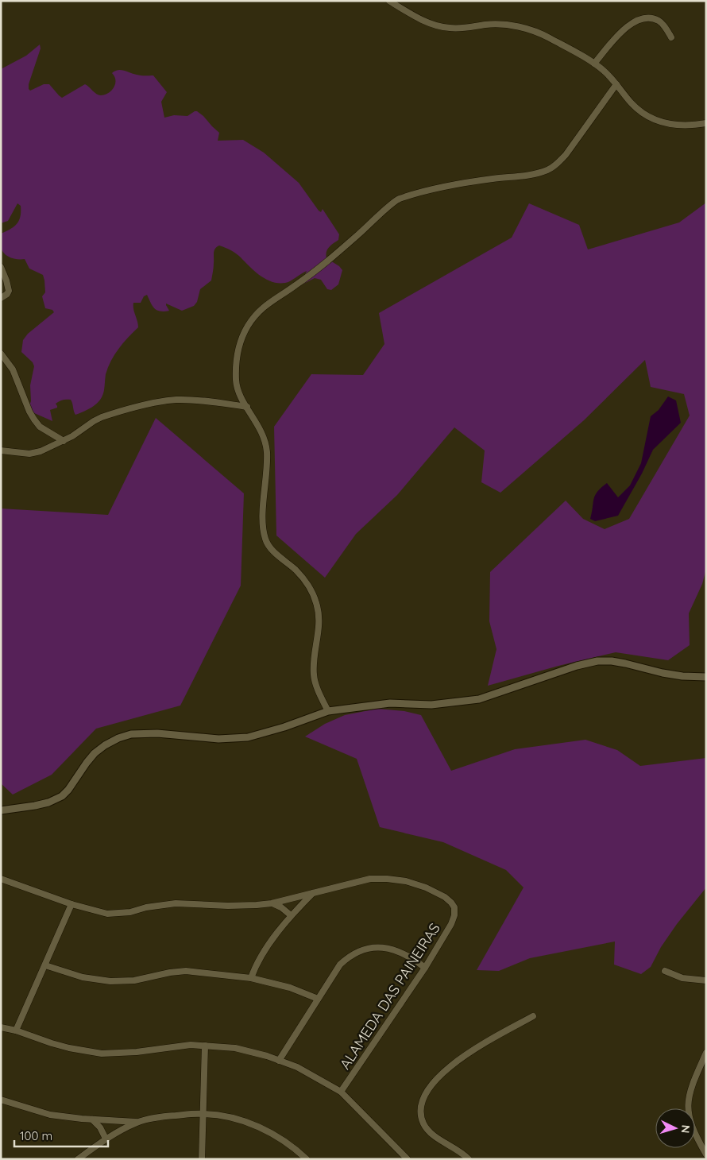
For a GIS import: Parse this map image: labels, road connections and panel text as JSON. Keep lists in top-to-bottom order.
{
  "streets": {
    "street": ["ALAMEDA DAS PAINEIRAS"]
  },
  "scale_bar": "100 m",
  "north": "right"
}
